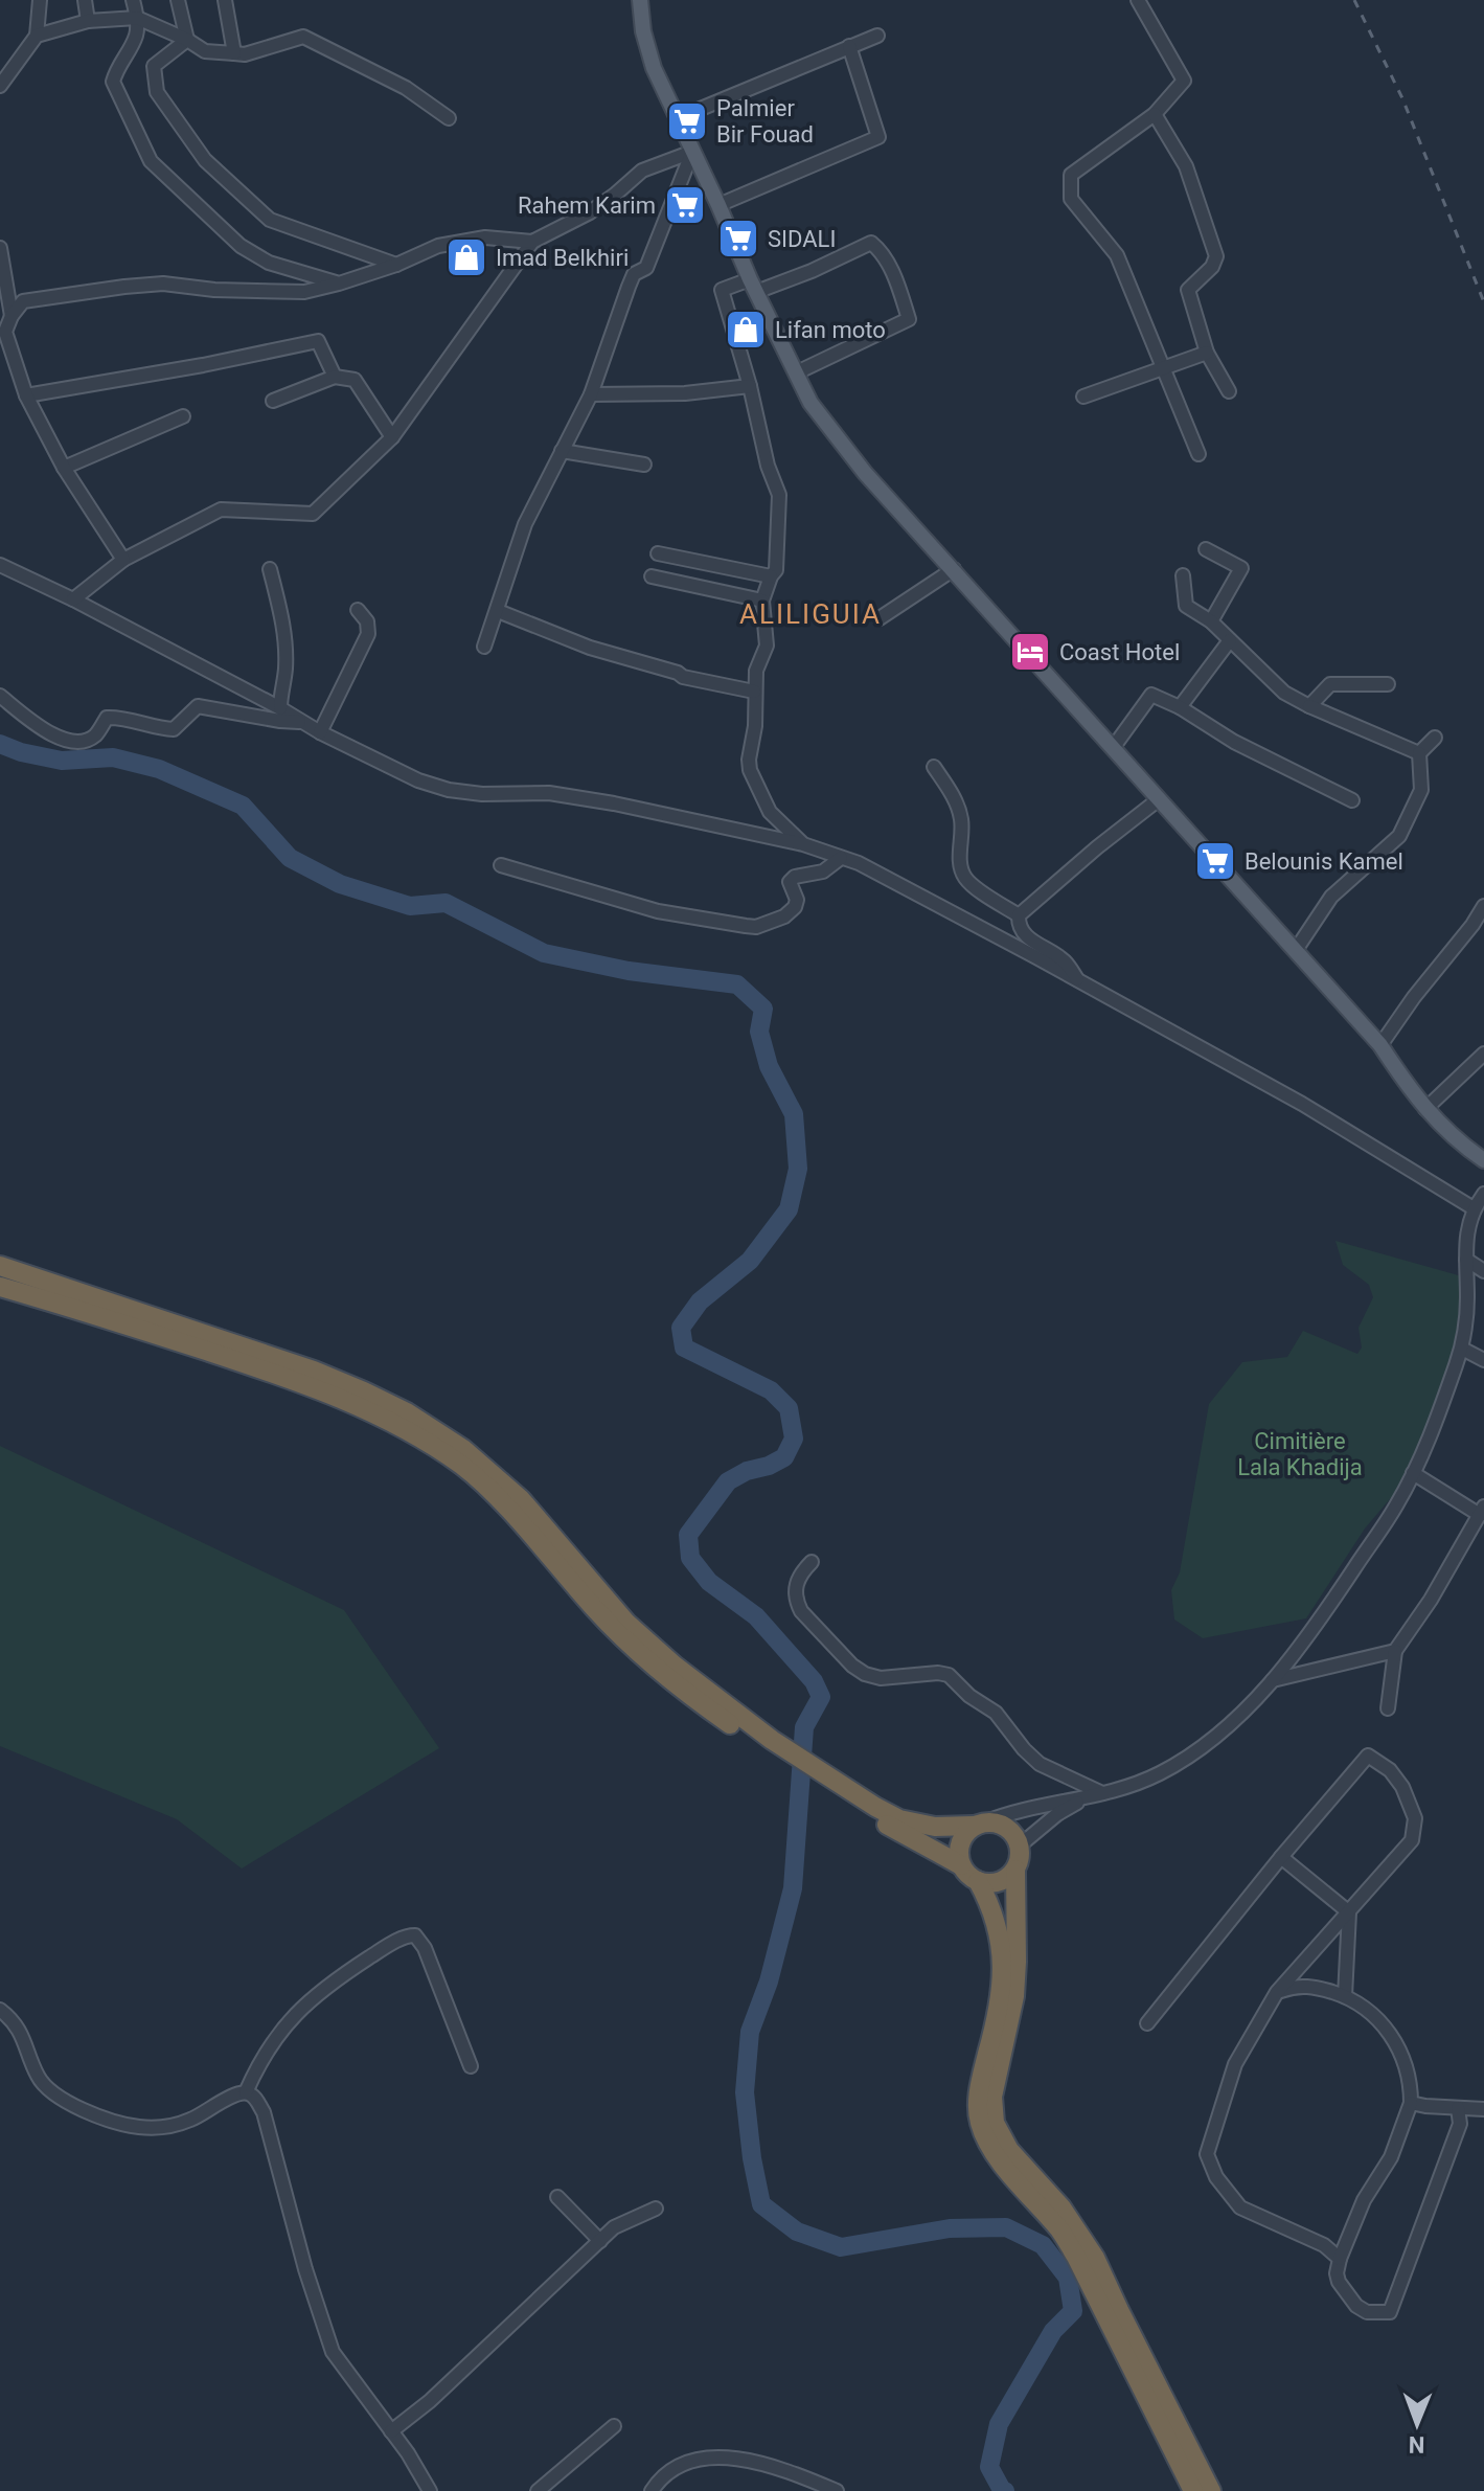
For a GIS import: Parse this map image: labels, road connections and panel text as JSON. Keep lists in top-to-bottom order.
{
  "districts": ["ALILIGUIA"],
  "parks": ["Cimitière Lala Khadija"],
  "places": {
    "supermarket": [
      "Palmier Bir Fouad",
      "Rahem Karim",
      "SIDALI",
      "Belounis Kamel"
    ],
    "shop": ["Imad Belkhiri", "Lifan moto"],
    "hotel": ["Coast Hotel"]
  },
  "north": "bottom"
}
